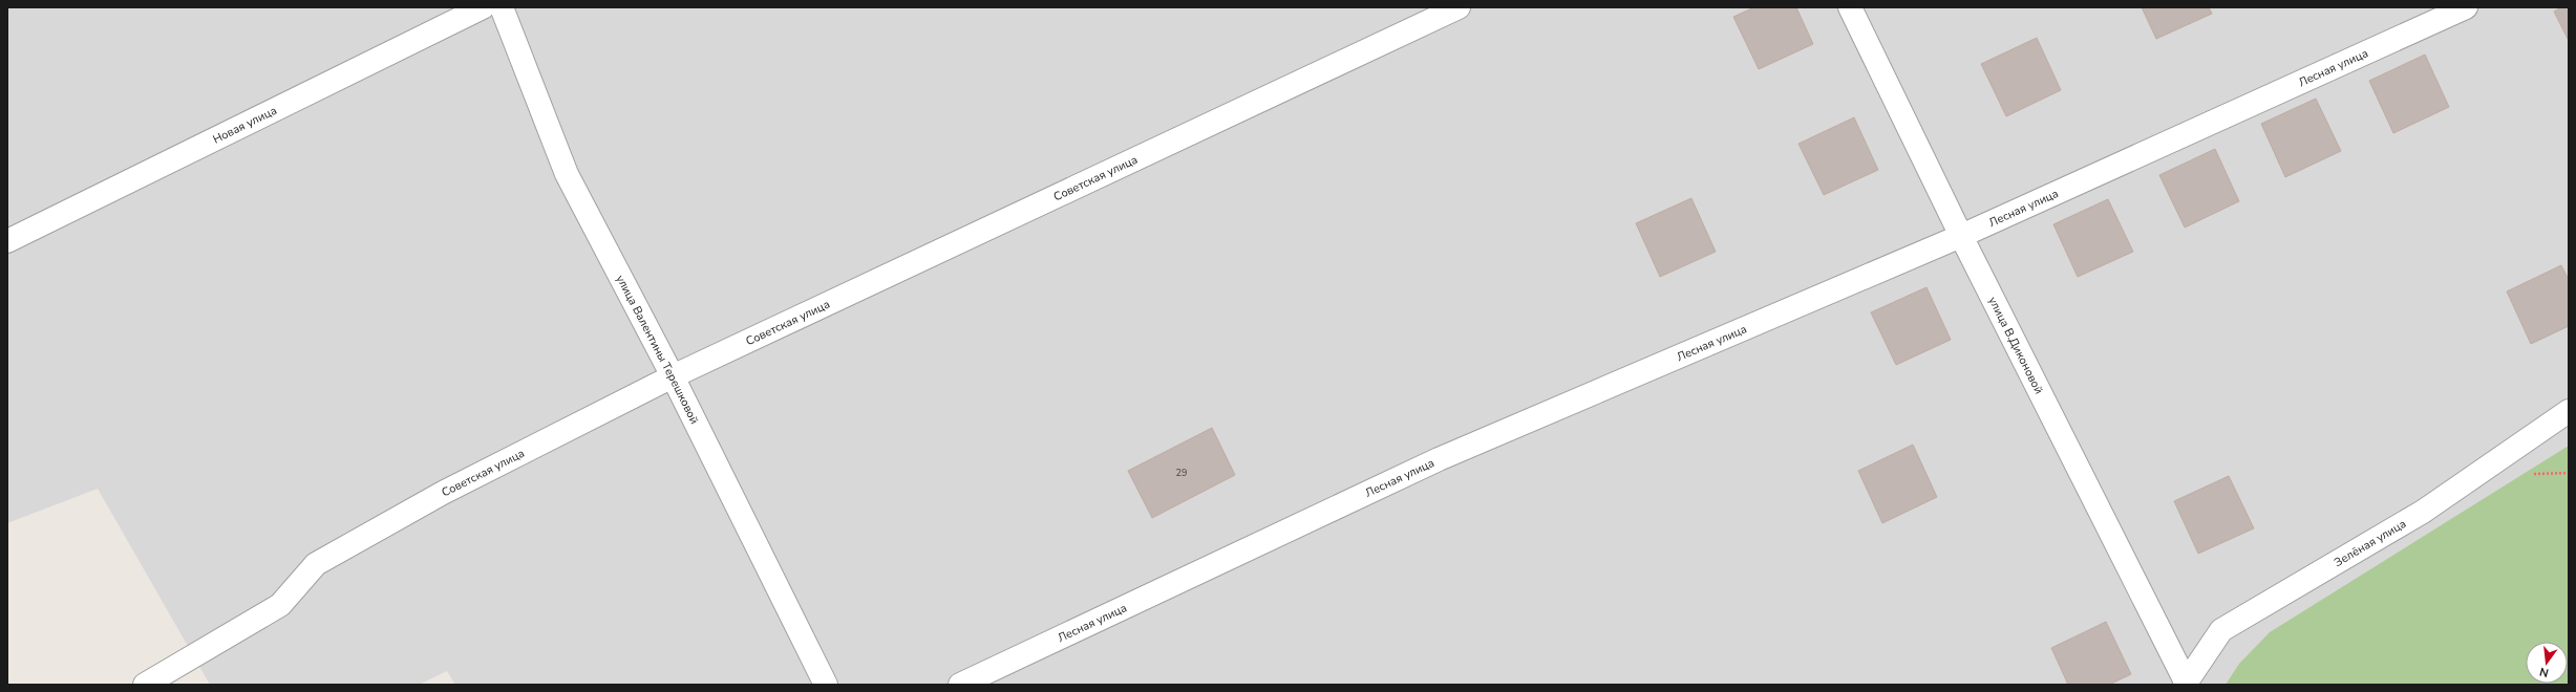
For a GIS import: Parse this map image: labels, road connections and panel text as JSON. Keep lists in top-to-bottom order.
{
  "streets": {
    "street": [
      "Лесная улица",
      "Новая улица",
      "Советская улица",
      "улица В.Диконовой",
      "улица Валентины Терешковой",
      "Зелёная улица"
    ]
  },
  "crossings": [
    ["Лесная улица", "улица В.Диконовой"],
    ["Советская улица", "улица Валентины Терешковой"],
    ["улица В.Диконовой", "Зелёная улица"]
  ],
  "house_numbers": ["29"],
  "north": "bottom"
}
